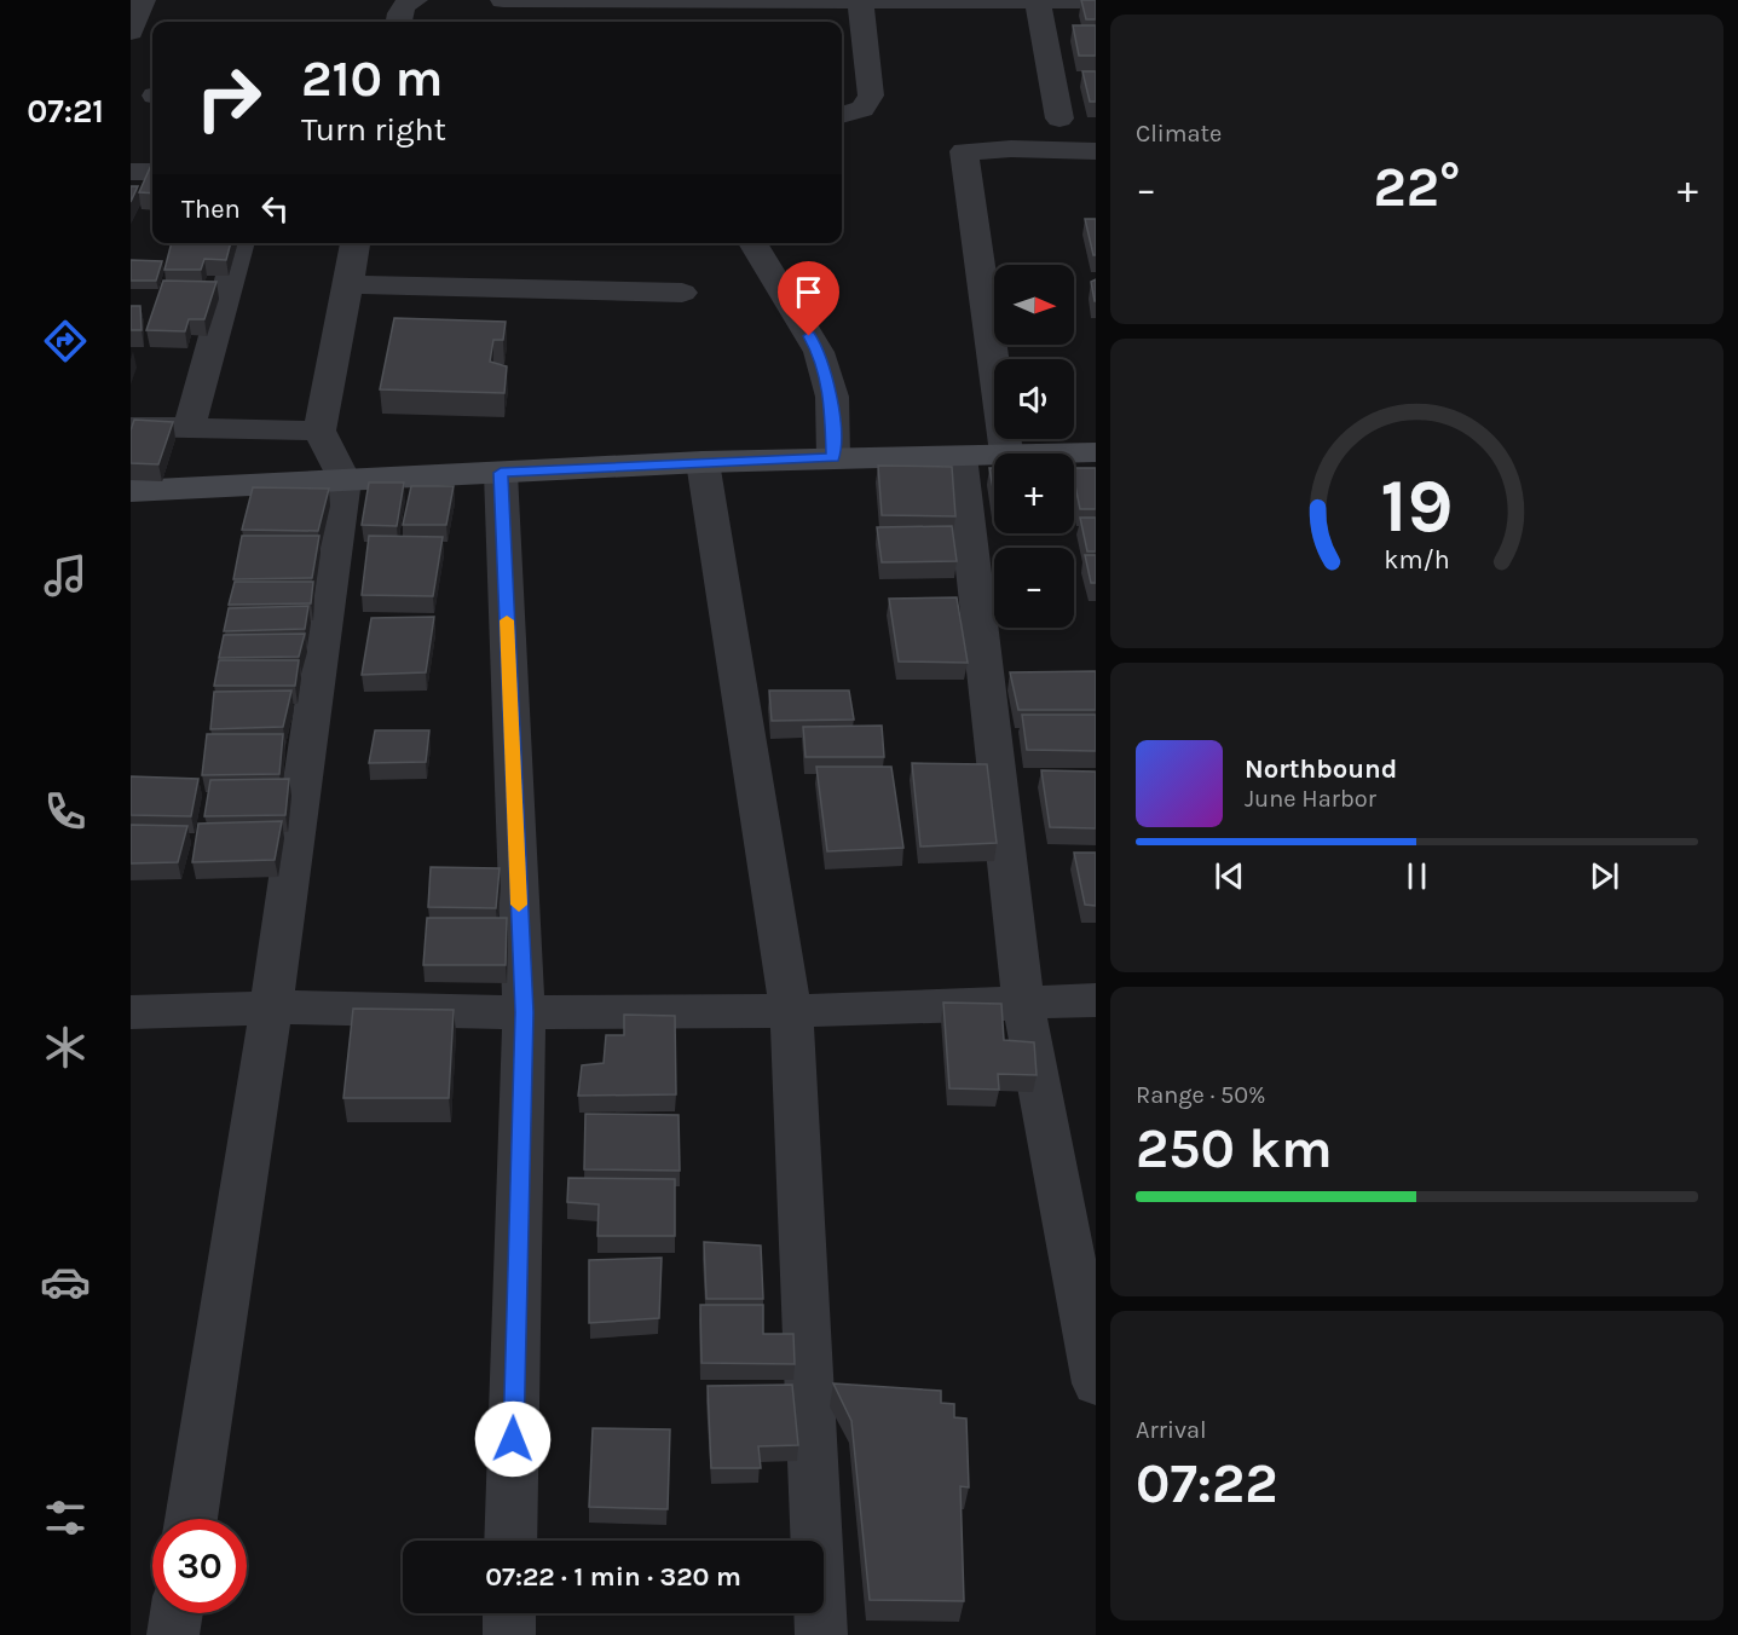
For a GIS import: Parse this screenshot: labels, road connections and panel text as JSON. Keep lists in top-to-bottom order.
{
  "north": "right",
  "page": {
    "tabs": "07:21",
    "tile": [
      "Climate",
      ["Range · 50%", "250 km"],
      ["Arrival", "07:22"]
    ],
    "turn": ["210 m", "Turn right"],
    "heat": ["−", "22°", "+"],
    "then": "Then",
    "map_buttons": ["+", "−"],
    "song": ["Northbound", "June Harbor"],
    "limit": "30",
    "trip": "07:22 · 1 min · 320 m",
    "gauge": ["19", "km/h"]
  }
}
